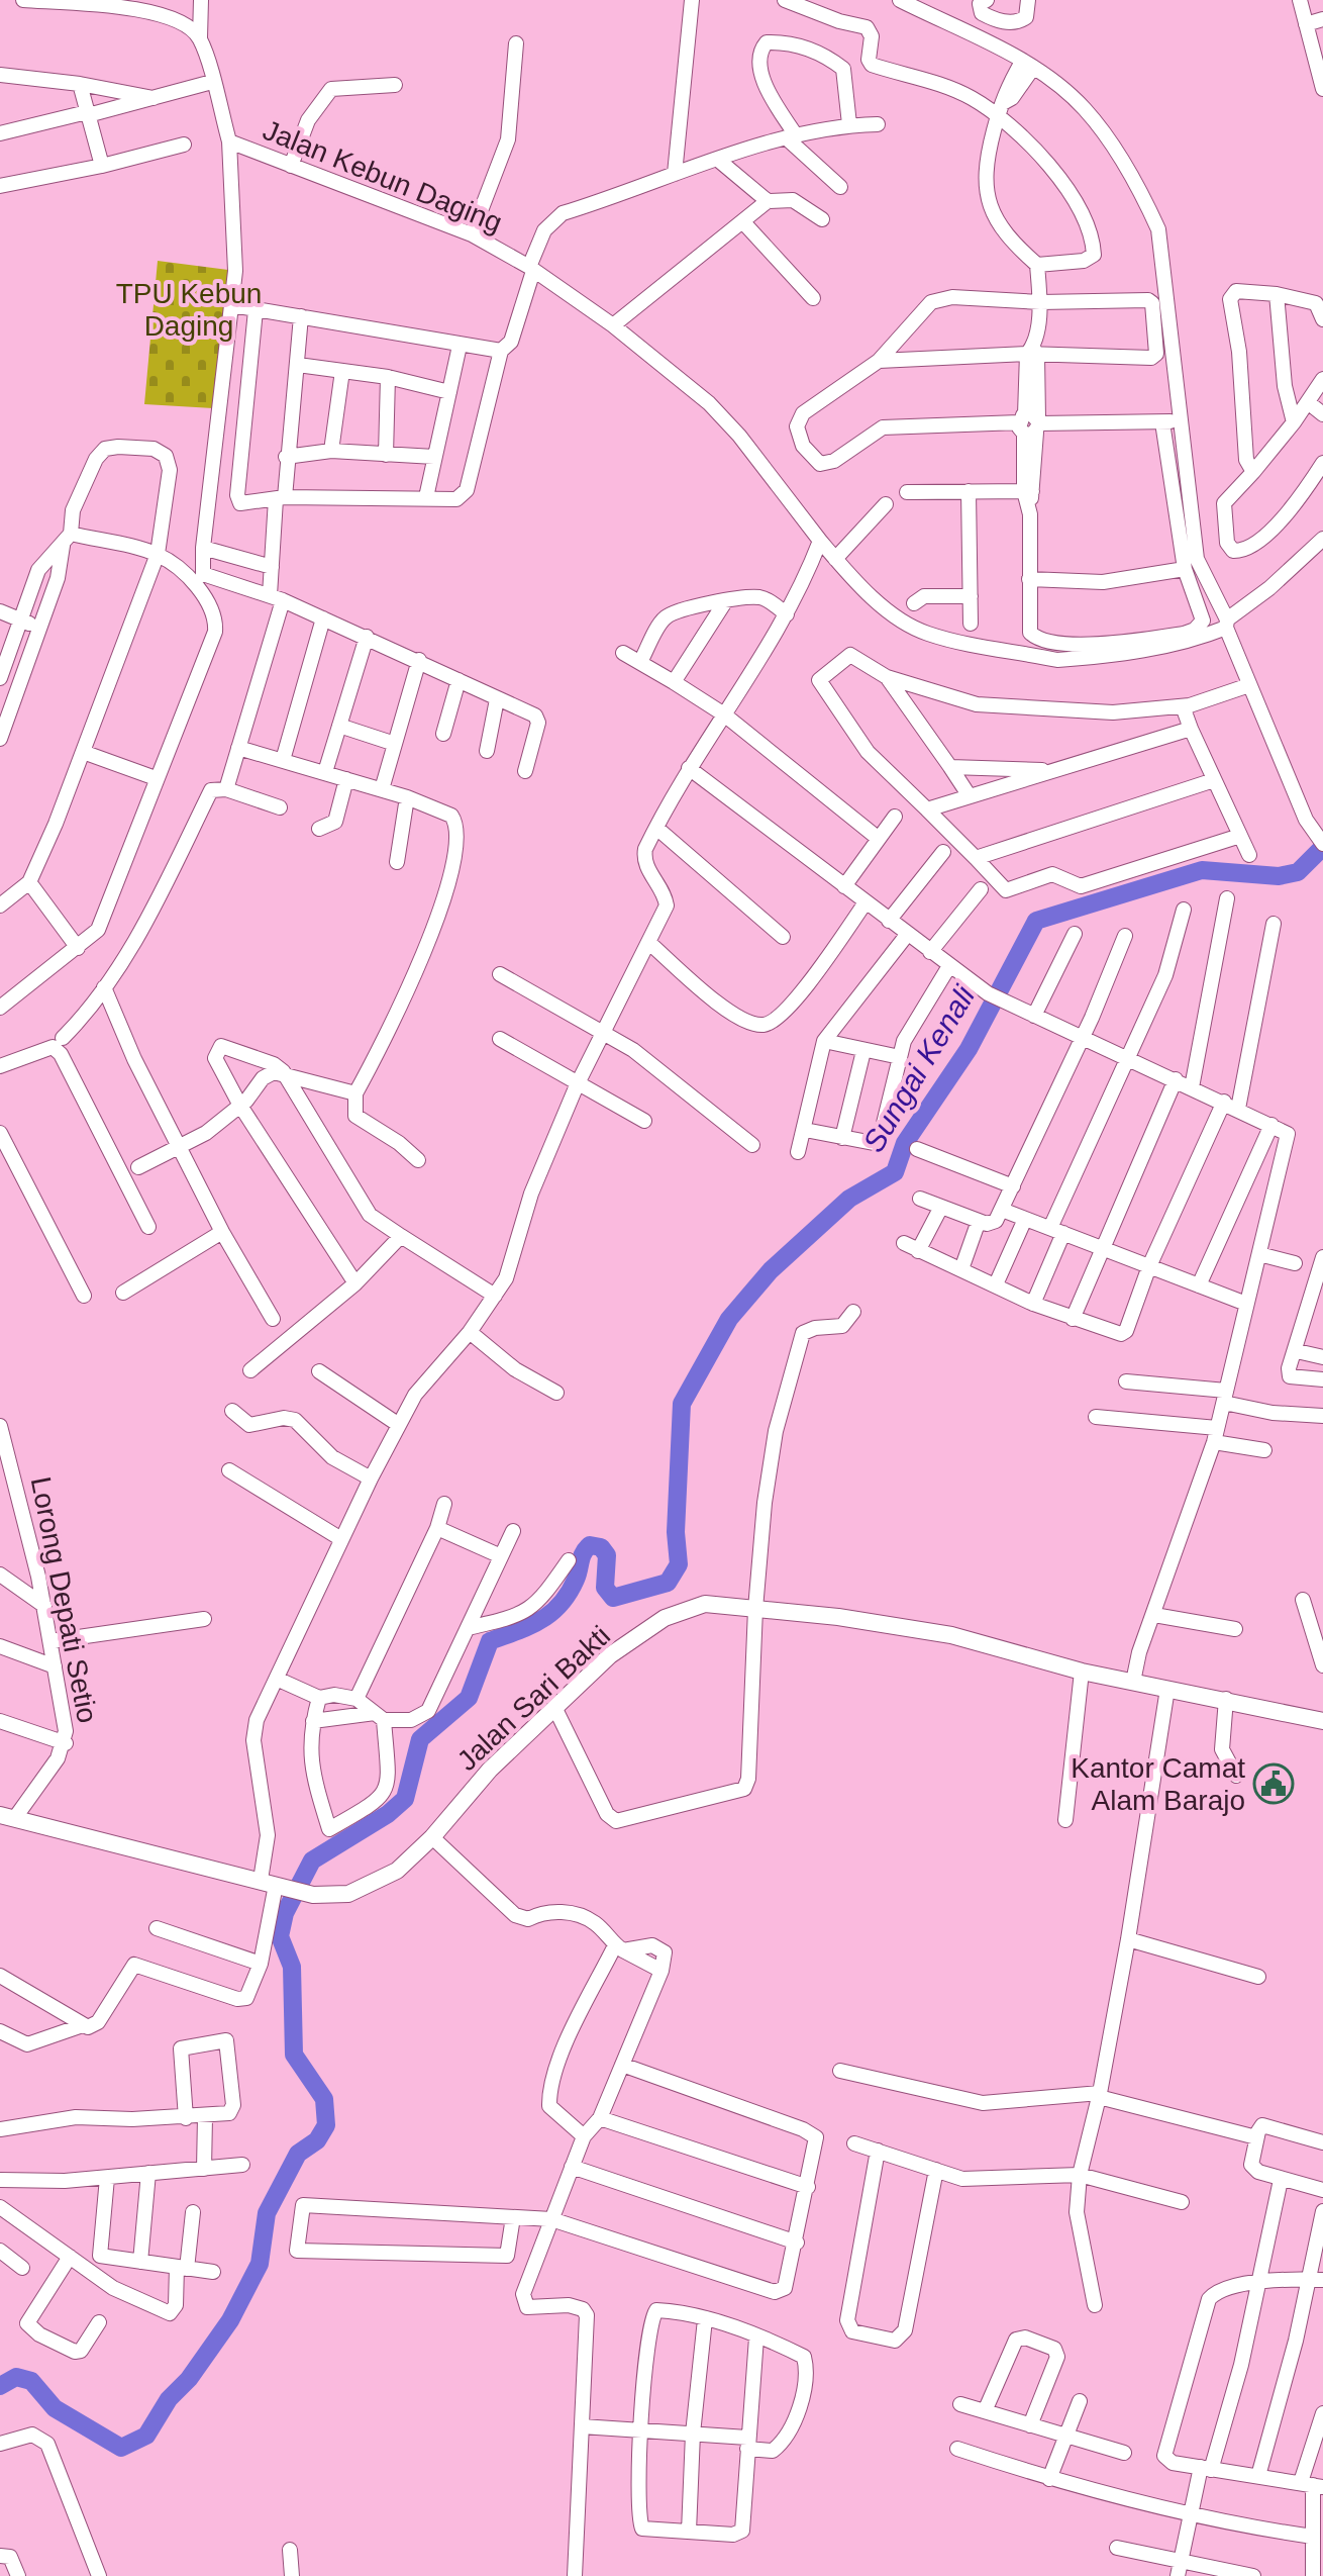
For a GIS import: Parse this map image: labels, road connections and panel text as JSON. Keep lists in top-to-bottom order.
{
  "streets": {
    "main road": ["Jalan Sari Bakti"],
    "street": ["Jalan Kebun Daging", "Lorong Depati Setio"]
  },
  "crossings": [
    ["Lorong Depati Setio", "Jalan Sari Bakti"]
  ],
  "water": ["Sungai Kenali"],
  "parks": ["TPU Kebun Daging"],
  "places": {
    "public building": ["Kantor Camat Alam Barajo"]
  }
}
